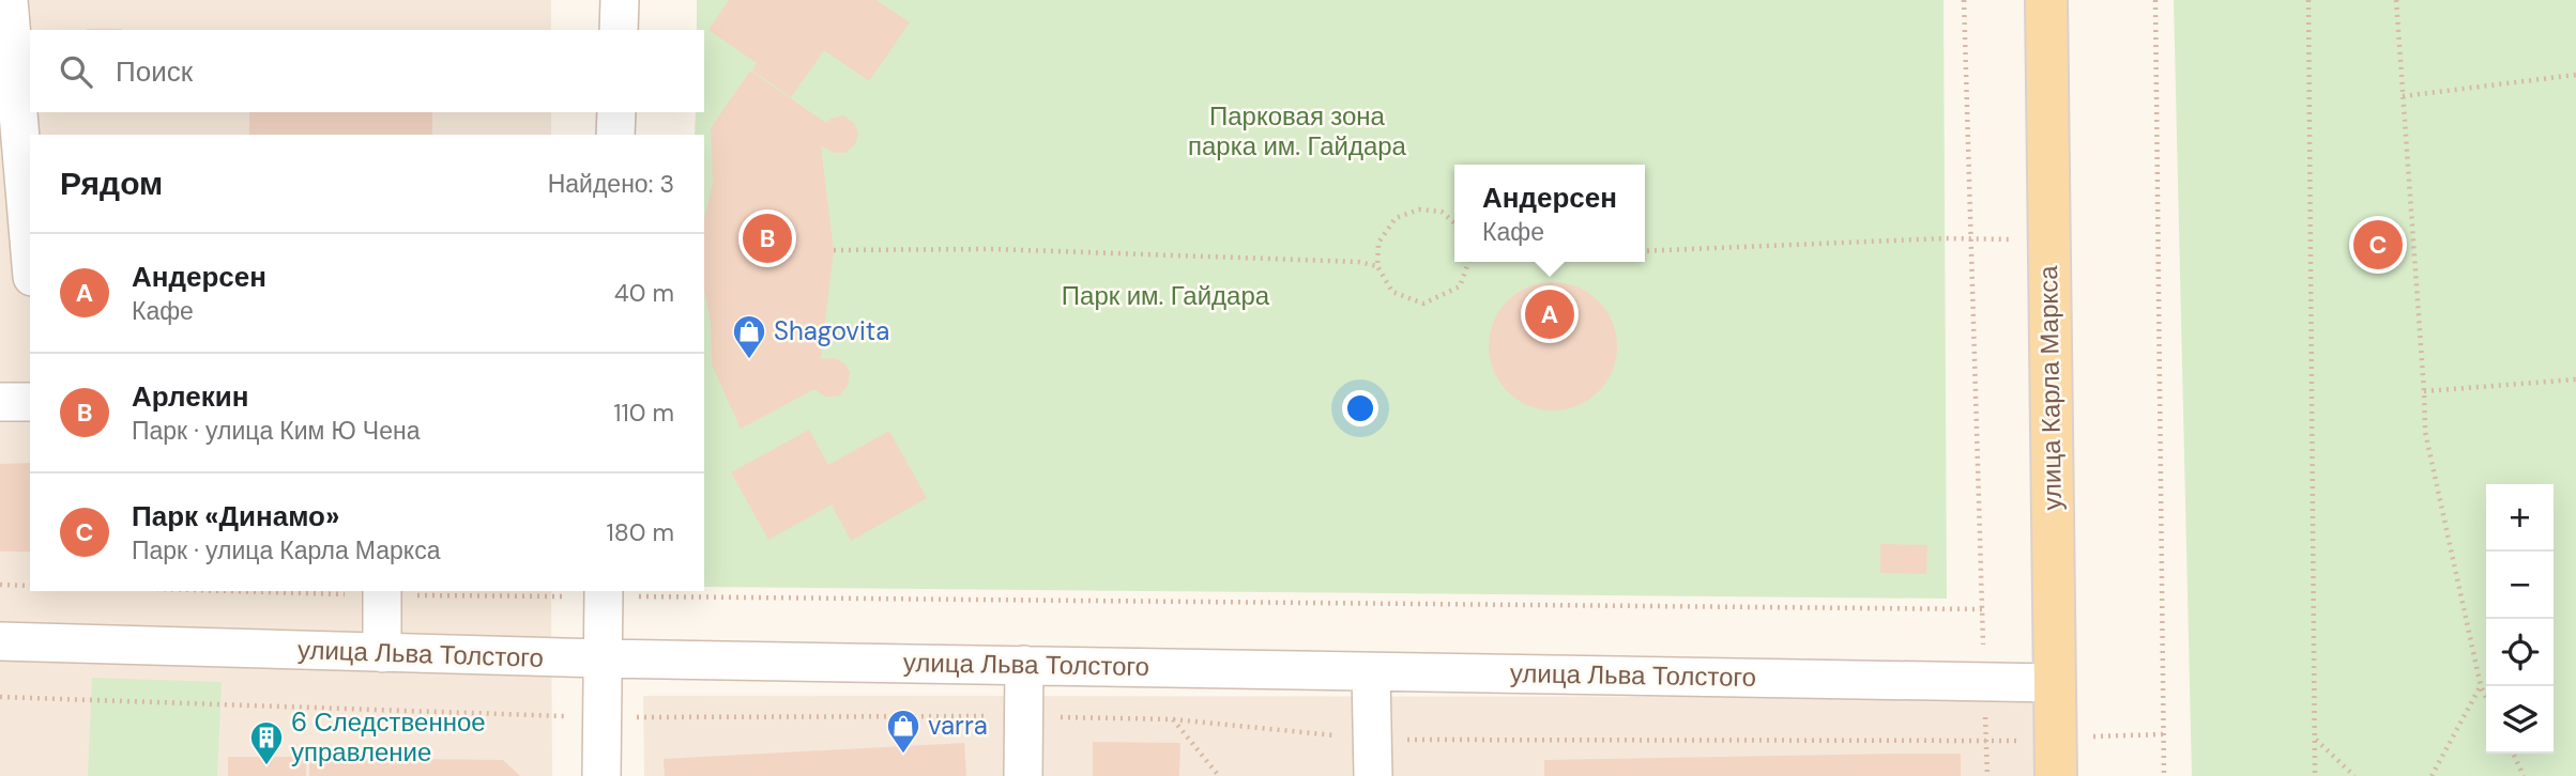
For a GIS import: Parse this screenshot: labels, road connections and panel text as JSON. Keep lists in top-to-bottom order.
{
  "streets": {
    "main road": ["улица Карла Маркса"],
    "street": ["улица Льва Толстого"]
  },
  "crossings": [
    ["улица Карла Маркса", "улица Льва Толстого"]
  ],
  "parks": ["Парковая зона парка им. Гайдара", "Парк им. Гайдара"],
  "places": {
    "shop": ["Shagovita", "varra"],
    "building": ["6 Следственное управление"]
  },
  "page": {
    "search": "Поиск",
    "heading": ["Рядом", "Найдено: 3"],
    "popup": ["Андерсен", "Кафе"],
    "pins": ["B", "C", "A"],
    "list": [
      {
        "mark": "A",
        "name": "Андерсен",
        "note": "Кафе",
        "value": "40 m"
      },
      {
        "mark": "B",
        "name": "Арлекин",
        "note": "Парк · улица Ким Ю Чена",
        "value": "110 m"
      },
      {
        "mark": "C",
        "name": "Парк «Динамо»",
        "note": "Парк · улица Карла Маркса",
        "value": "180 m"
      }
    ],
    "map_buttons": ["+", "−"]
  }
}
